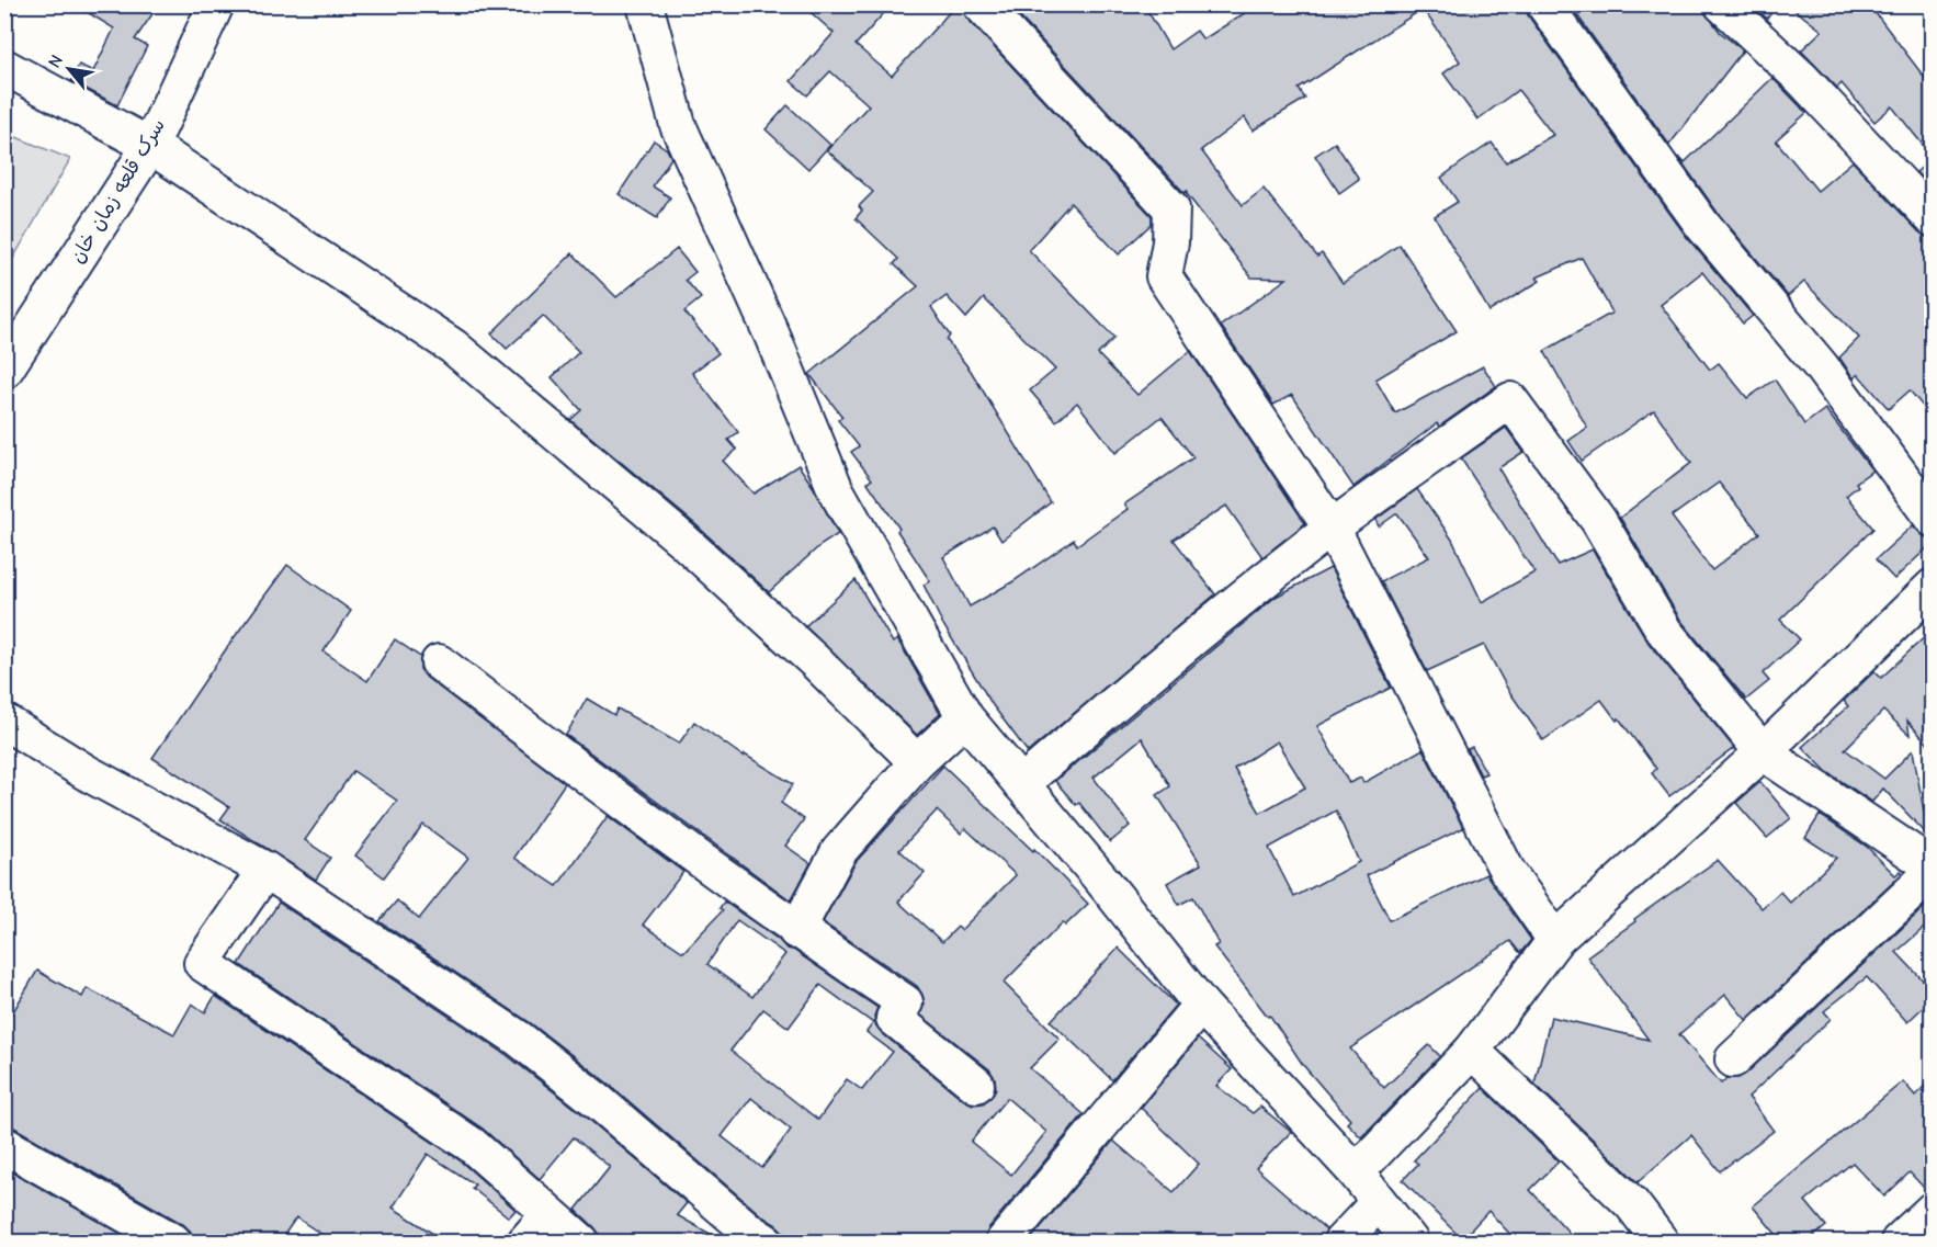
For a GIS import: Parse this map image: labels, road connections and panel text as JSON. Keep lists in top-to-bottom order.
{
  "streets": {
    "street": ["سرک قلعه زمان خان"]
  },
  "north": "top left"
}
